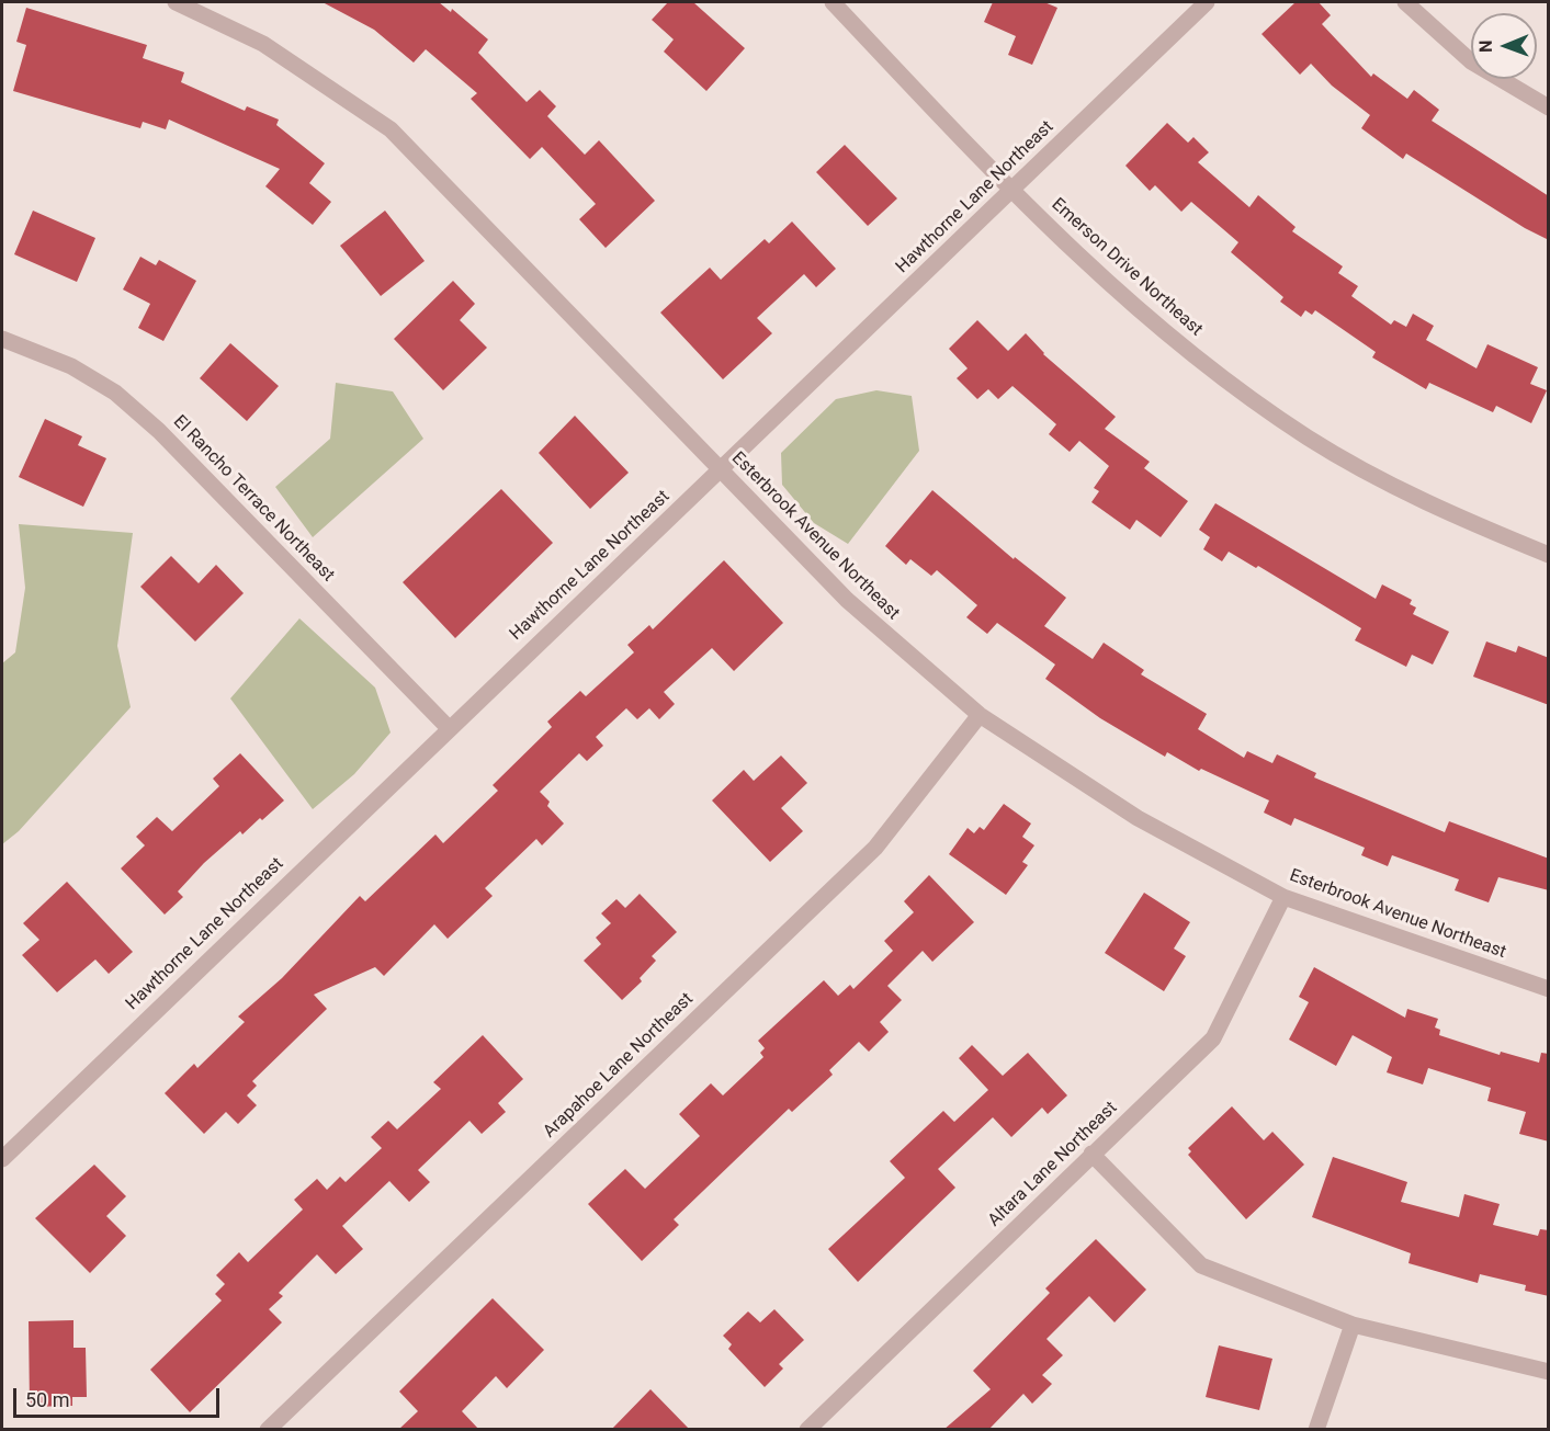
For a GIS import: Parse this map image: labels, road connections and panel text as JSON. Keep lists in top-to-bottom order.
{
  "streets": {
    "street": [
      "Hawthorne Lane Northeast",
      "Emerson Drive Northeast",
      "El Rancho Terrace Northeast",
      "Esterbrook Avenue Northeast",
      "Arapahoe Lane Northeast",
      "Altara Lane Northeast"
    ]
  },
  "crossings": [
    ["Hawthorne Lane Northeast", "Emerson Drive Northeast"],
    ["Hawthorne Lane Northeast", "El Rancho Terrace Northeast"],
    ["Hawthorne Lane Northeast", "Esterbrook Avenue Northeast"],
    ["Esterbrook Avenue Northeast", "Arapahoe Lane Northeast"],
    ["Esterbrook Avenue Northeast", "Altara Lane Northeast"]
  ],
  "scale_bar": "50 m",
  "north": "left"
}
